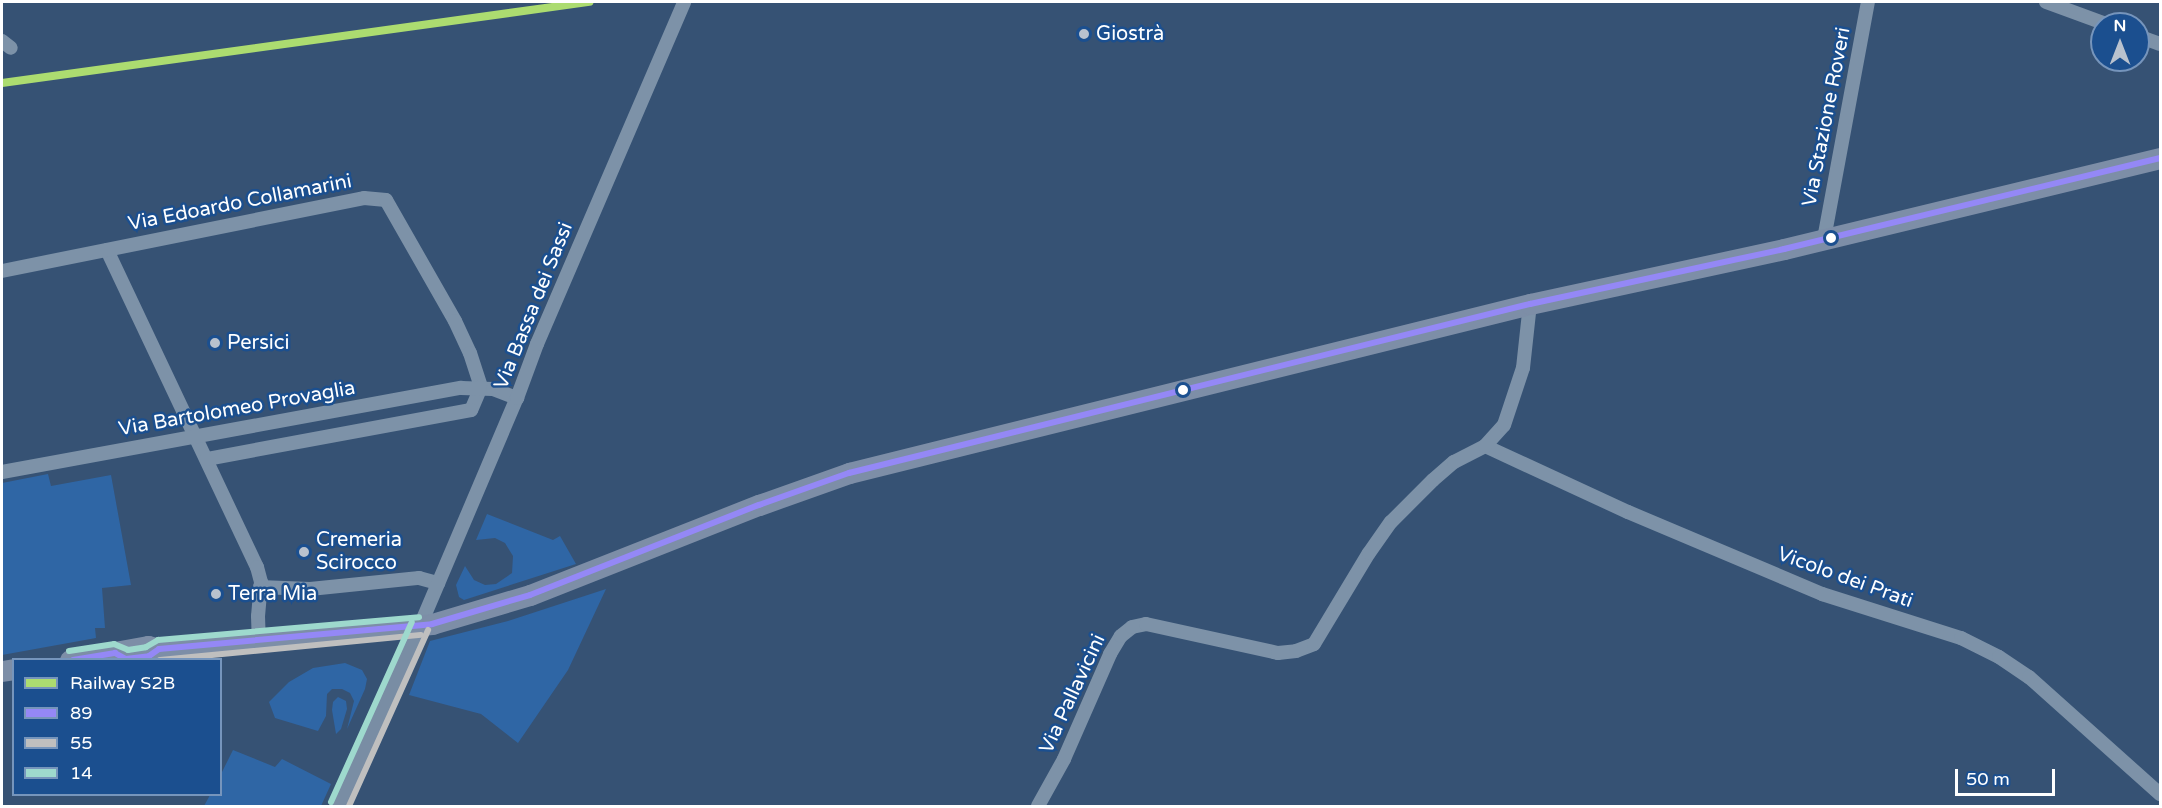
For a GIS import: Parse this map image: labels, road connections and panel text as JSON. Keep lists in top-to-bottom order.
{
  "streets": {
    "street": [
      "Via Stazione Roveri",
      "Via Edoardo Collamarini",
      "Via Bassa dei Sassi",
      "Via Bartolomeo Provaglia",
      "Vicolo dei Prati",
      "Via Pallavicini"
    ]
  },
  "crossings": [
    ["Via Edoardo Collamarini", "Via Bartolomeo Provaglia"],
    ["Via Bassa dei Sassi", "Via Bartolomeo Provaglia"],
    ["Vicolo dei Prati", "Via Pallavicini"]
  ],
  "places": [
    "Giostrà",
    "Persici",
    "Cremeria Scirocco",
    "Terra Mia"
  ],
  "lines": [
    "rail line S2B",
    "transit line 89",
    "transit line 14",
    "transit line 55"
  ],
  "legend": [
    "Railway S2B",
    "89",
    "55",
    "14"
  ],
  "scale_bar": "50 m",
  "north": "top"
}
